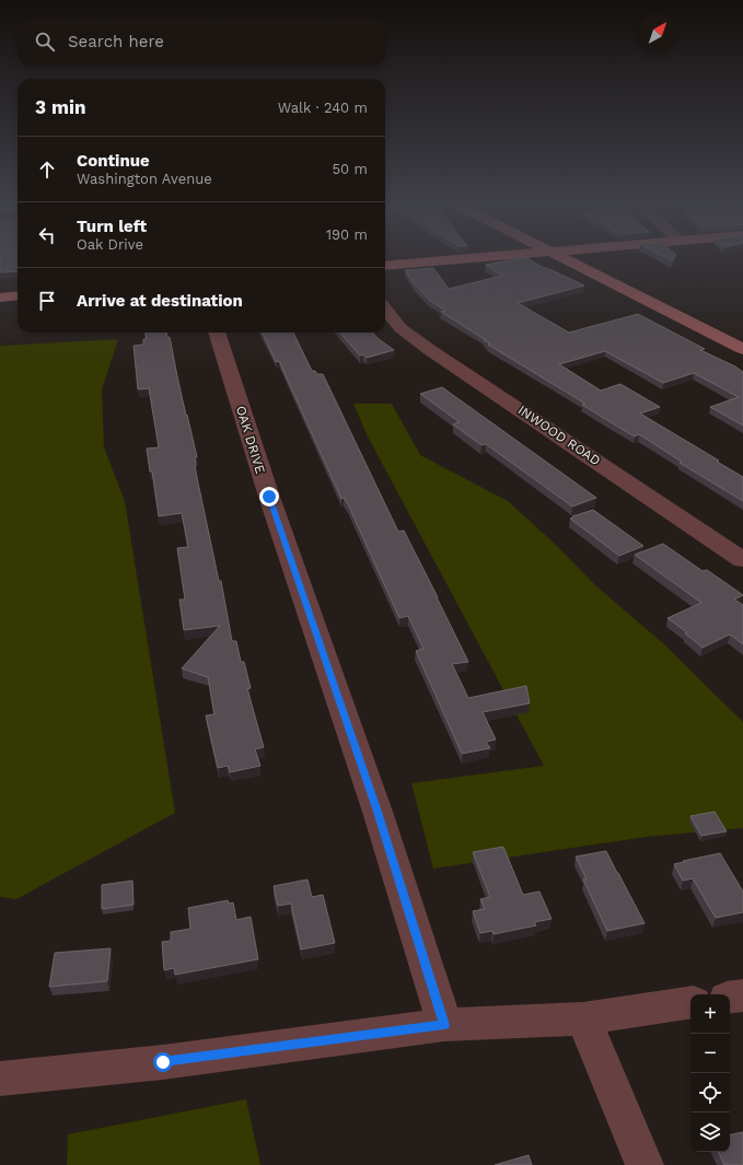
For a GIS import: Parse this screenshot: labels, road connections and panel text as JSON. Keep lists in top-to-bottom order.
{
  "streets": {
    "street": ["INWOOD ROAD", "OAK DRIVE"]
  },
  "north": "top right",
  "page": {
    "search": "Search here",
    "heading": ["3 min", "Walk · 240 m"],
    "list": [
      ["Continue", "Washington Avenue", "50 m"],
      ["Turn left", "Oak Drive", "190 m"],
      "Arrive at destination"
    ],
    "map_buttons": ["+", "−"]
  }
}
